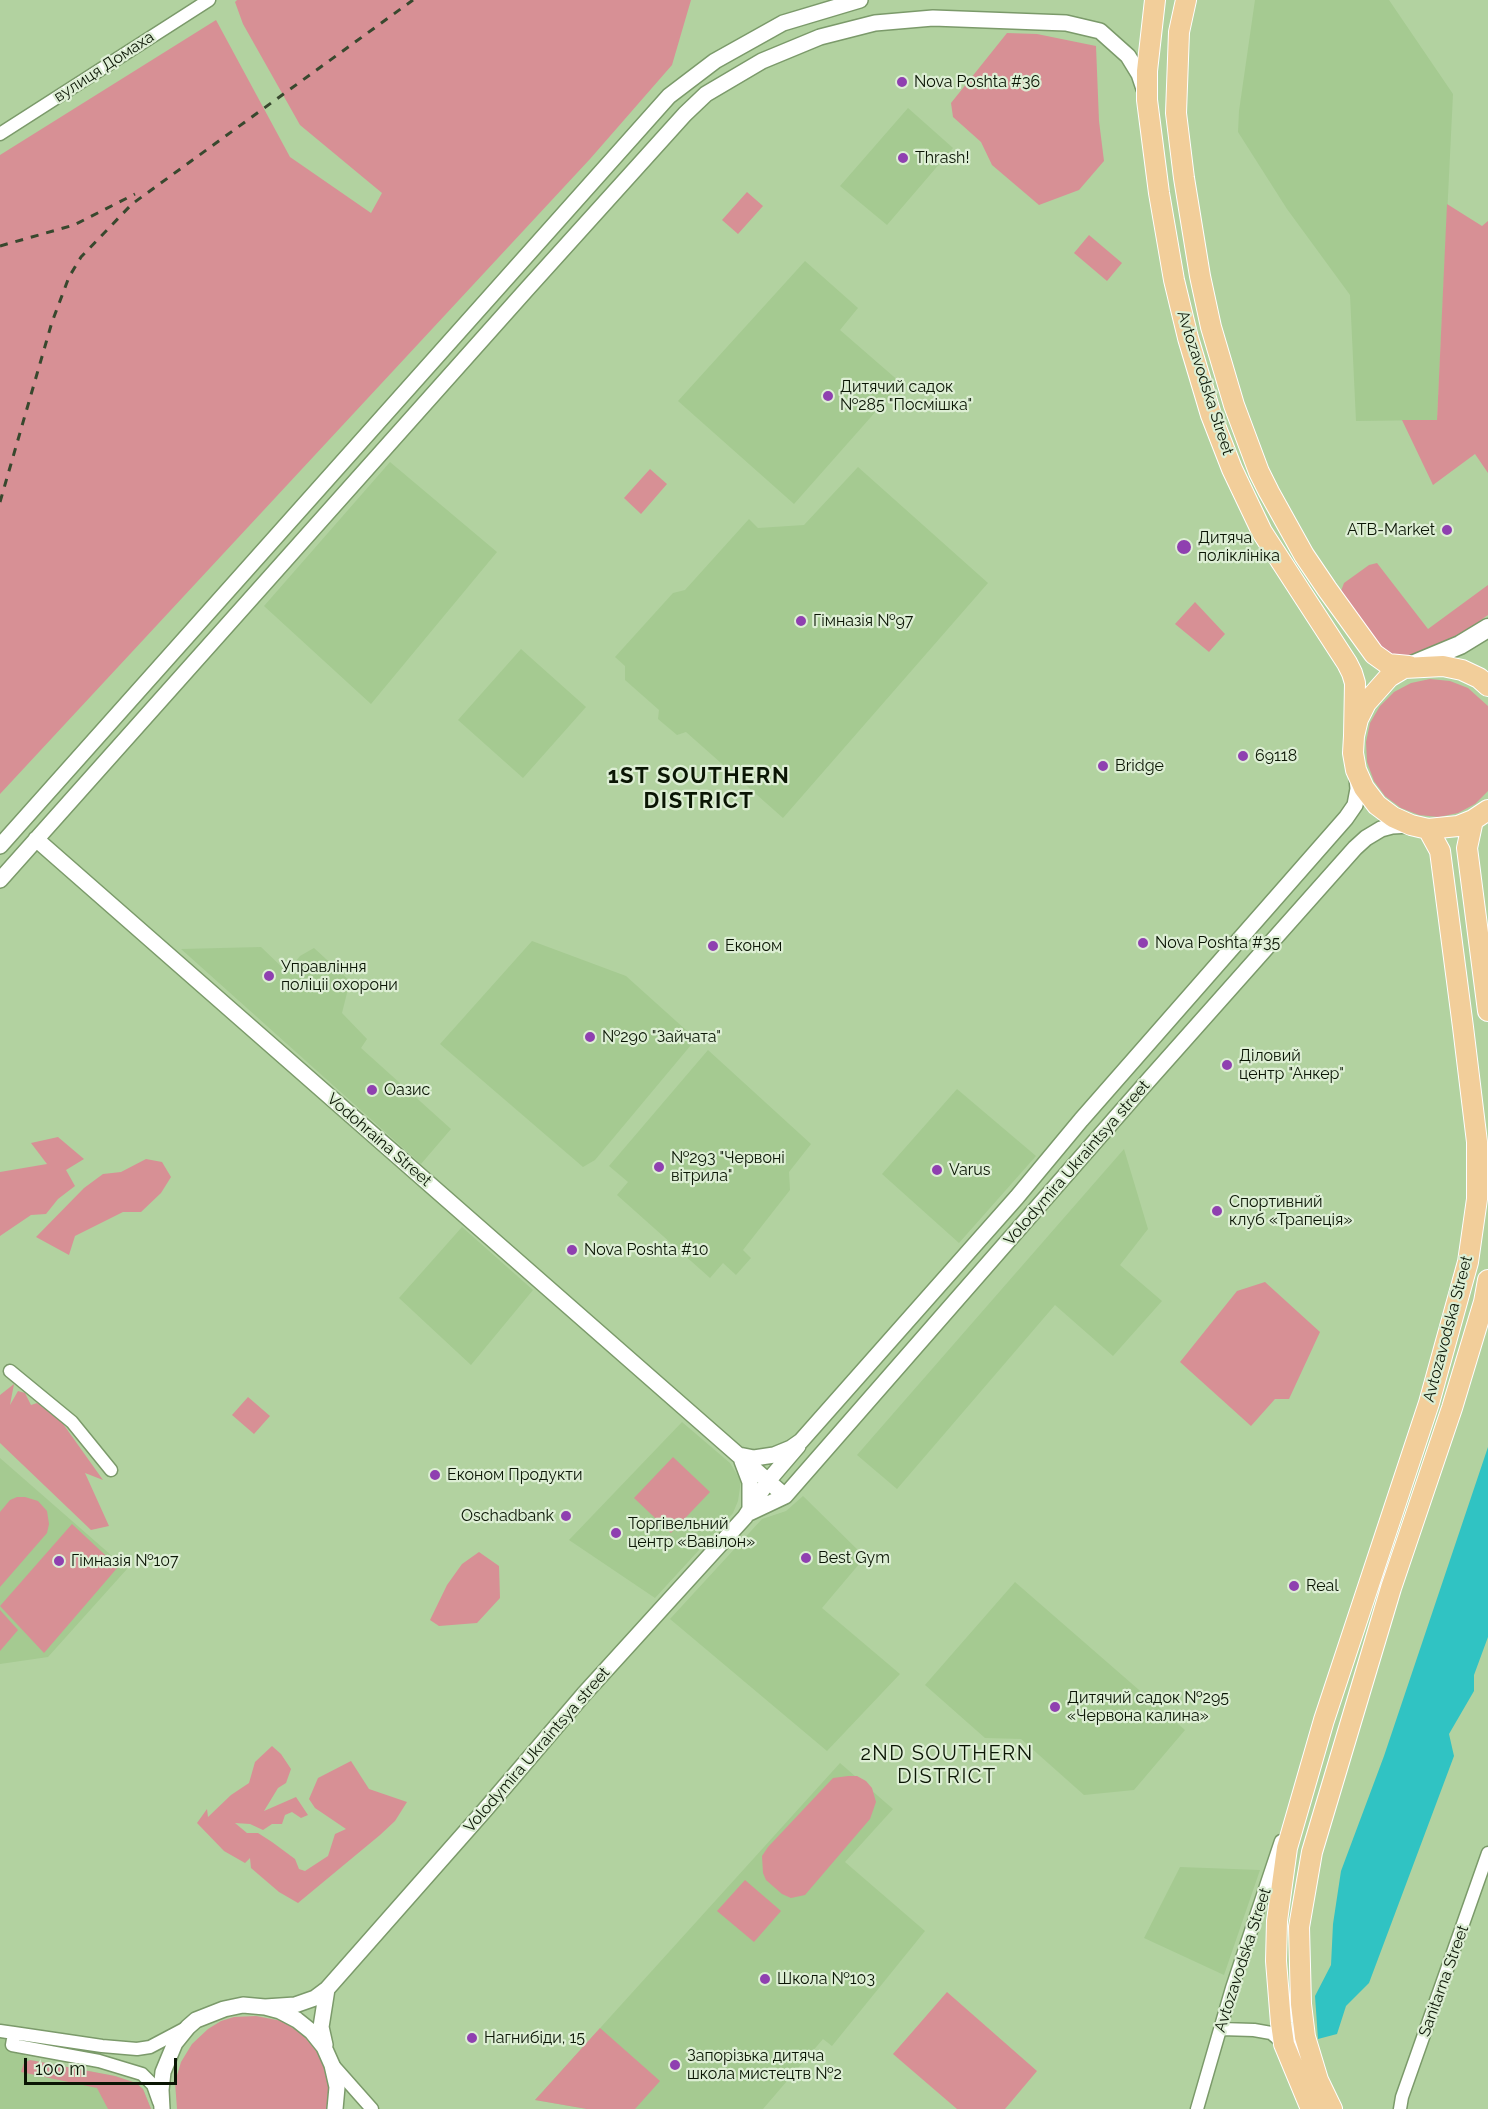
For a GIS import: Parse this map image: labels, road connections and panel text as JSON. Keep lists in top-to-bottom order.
{
  "streets": {
    "main road": ["Avtozavodska Street", "Volodymira Ukraintsya street"],
    "street": ["вулиця Домаха", "Vodohraina Street", "Sanitarna Street"]
  },
  "crossings": [
    ["Avtozavodska Street", "Volodymira Ukraintsya street"],
    ["Vodohraina Street", "Volodymira Ukraintsya street"]
  ],
  "districts": ["1ST SOUTHERN DISTRICT", "2ND SOUTHERN DISTRICT"],
  "places": [
    "Nova Poshta #36",
    "Thrash!",
    "Дитячий садок №285 \"Посмішка\"",
    "ATB-Market",
    "Дитяча поліклініка",
    "Гімназія №97",
    "69118",
    "Bridge",
    "Nova Poshta #35",
    "Економ",
    "Управлiння полiцii охорони",
    "№290 \"Зайчата\"",
    "Діловий центр \"Анкер\"",
    "Оазис",
    "№293 \"Червоні вітрила\"",
    "Varus",
    "Спортивний клуб «Трапеція»",
    "Nova Poshta #10",
    "Економ Продукти",
    "Oschadbank",
    "Торгівельний центр «Вавілон»",
    "Best Gym",
    "Гімназія №107",
    "Real",
    "Дитячий садок №295 «Червона калина»",
    "Школа №103",
    "Нагнибіди, 15",
    "Запорізька дитяча школа мистецтв №2"
  ],
  "scale_bar": "100 m"
}
